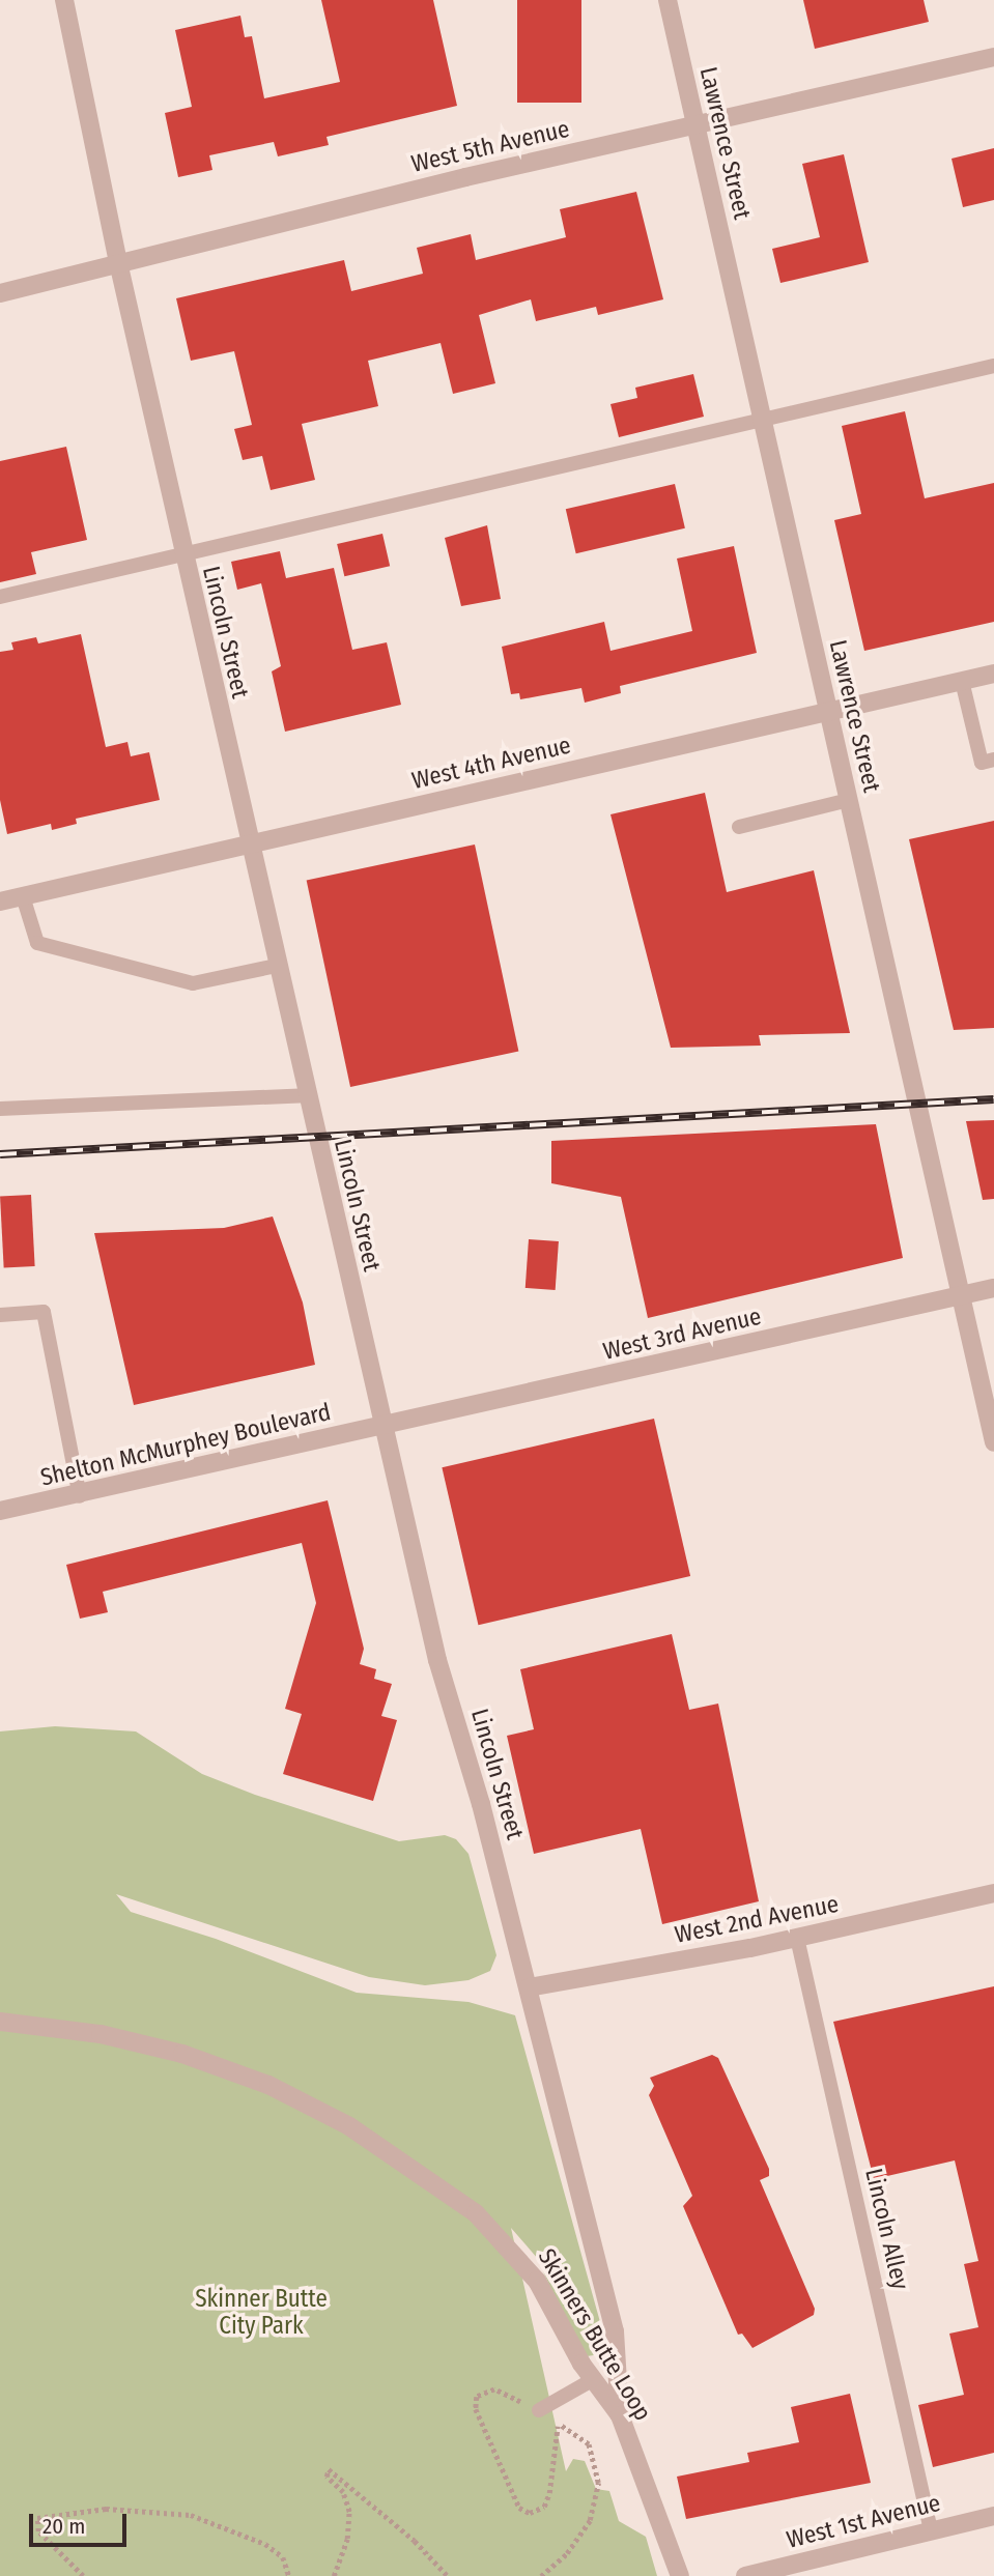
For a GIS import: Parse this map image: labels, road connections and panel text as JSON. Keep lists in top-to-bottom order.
{
  "streets": {
    "street": [
      "Lawrence Street",
      "West 5th Avenue",
      "Lincoln Street",
      "West 4th Avenue",
      "West 3rd Avenue",
      "Shelton McMurphey Boulevard",
      "West 2nd Avenue",
      "Skinners Butte Loop",
      "West 1st Avenue"
    ],
    "lane": ["Lincoln Alley"]
  },
  "crossings": [
    ["Lawrence Street", "West 5th Avenue"],
    ["Lawrence Street", "West 4th Avenue"],
    ["Lawrence Street", "West 3rd Avenue"],
    ["West 5th Avenue", "Lincoln Street"],
    ["Lincoln Street", "West 4th Avenue"],
    ["Lincoln Street", "West 3rd Avenue"],
    ["Lincoln Street", "Shelton McMurphey Boulevard"],
    ["Lincoln Street", "West 2nd Avenue"],
    ["Lincoln Street", "Skinners Butte Loop"],
    ["West 3rd Avenue", "Shelton McMurphey Boulevard"],
    ["West 2nd Avenue", "Lincoln Alley"],
    ["Lincoln Alley", "West 1st Avenue"]
  ],
  "parks": ["Skinner Butte City Park"],
  "scale_bar": "20 m"
}
